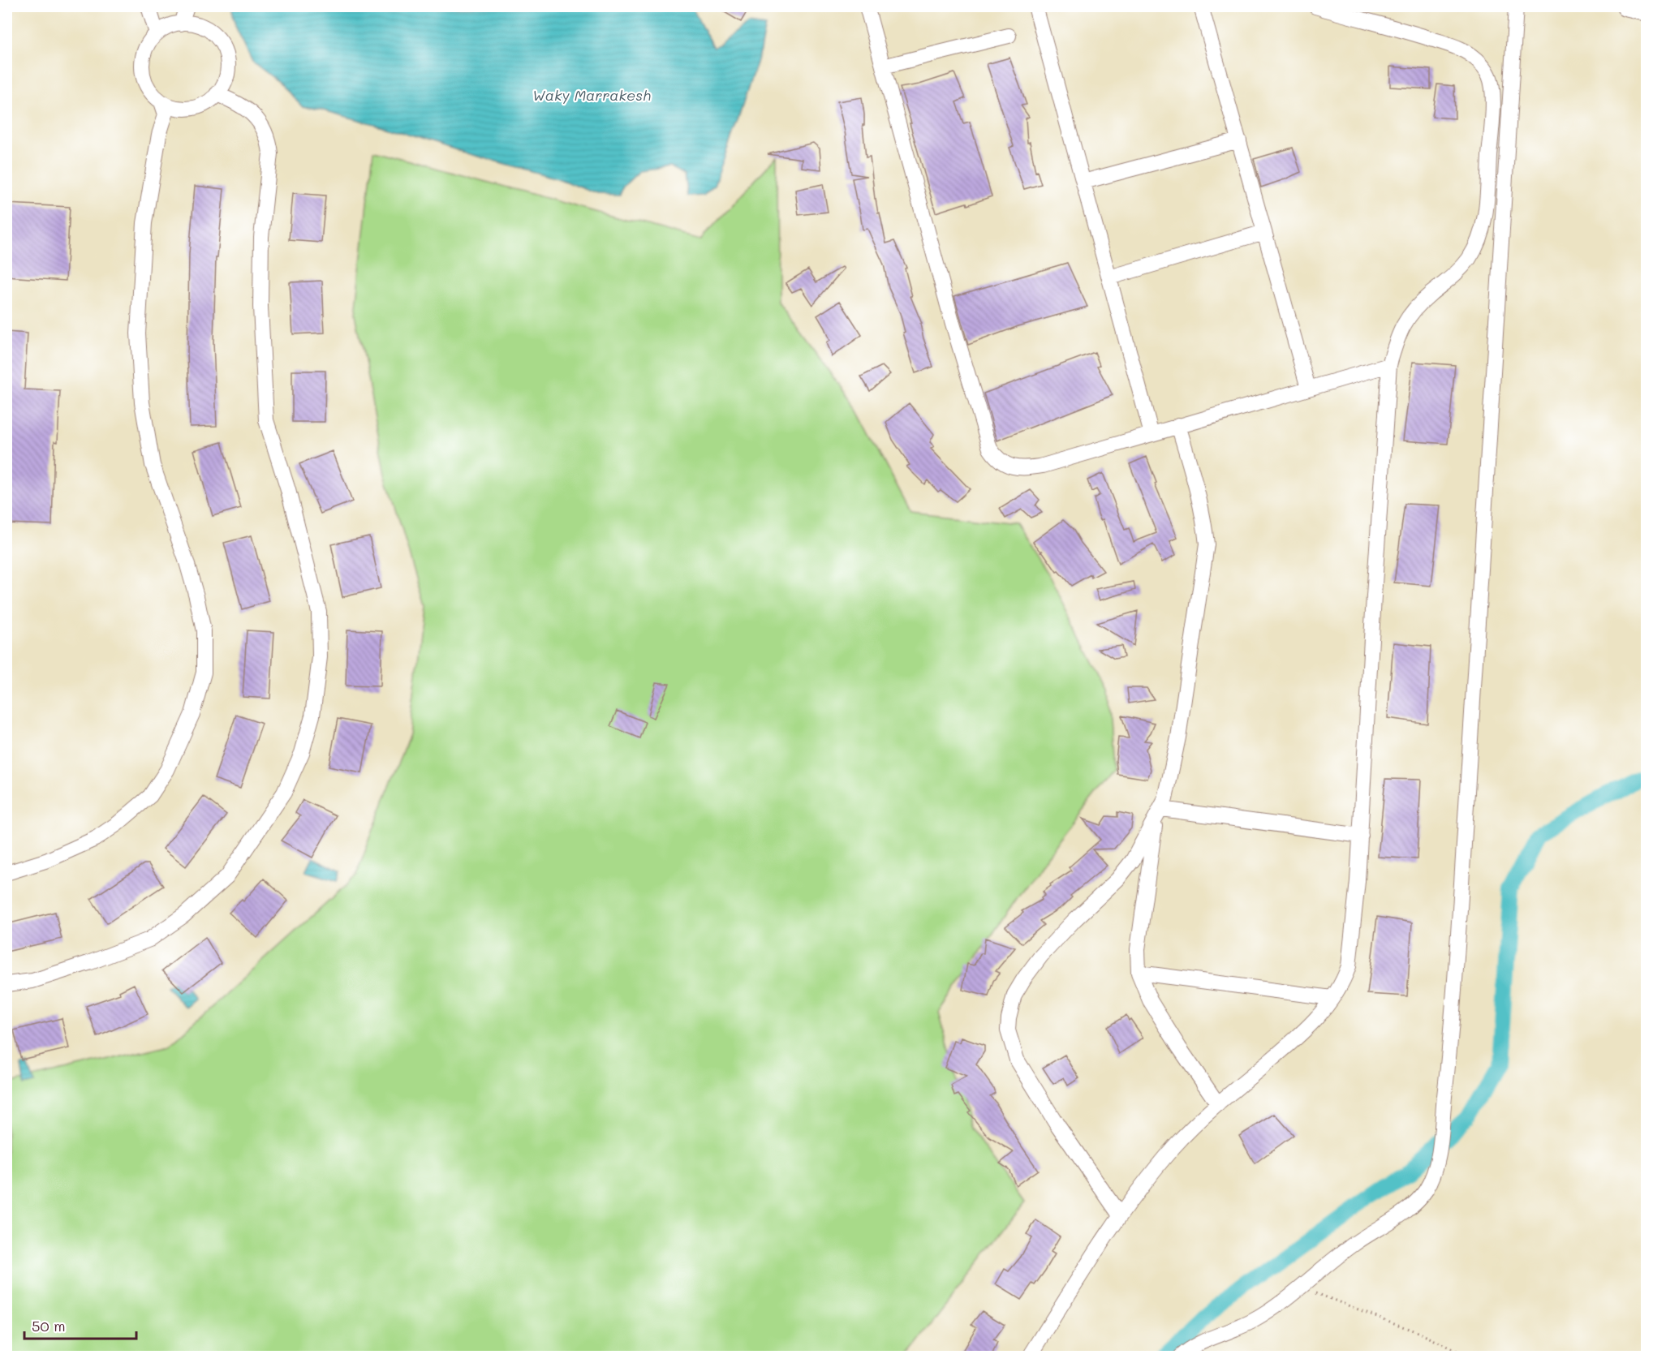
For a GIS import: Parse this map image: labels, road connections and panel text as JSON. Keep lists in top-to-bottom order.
{
  "water": ["Waky Marrakesh"],
  "scale_bar": "50 m"
}
